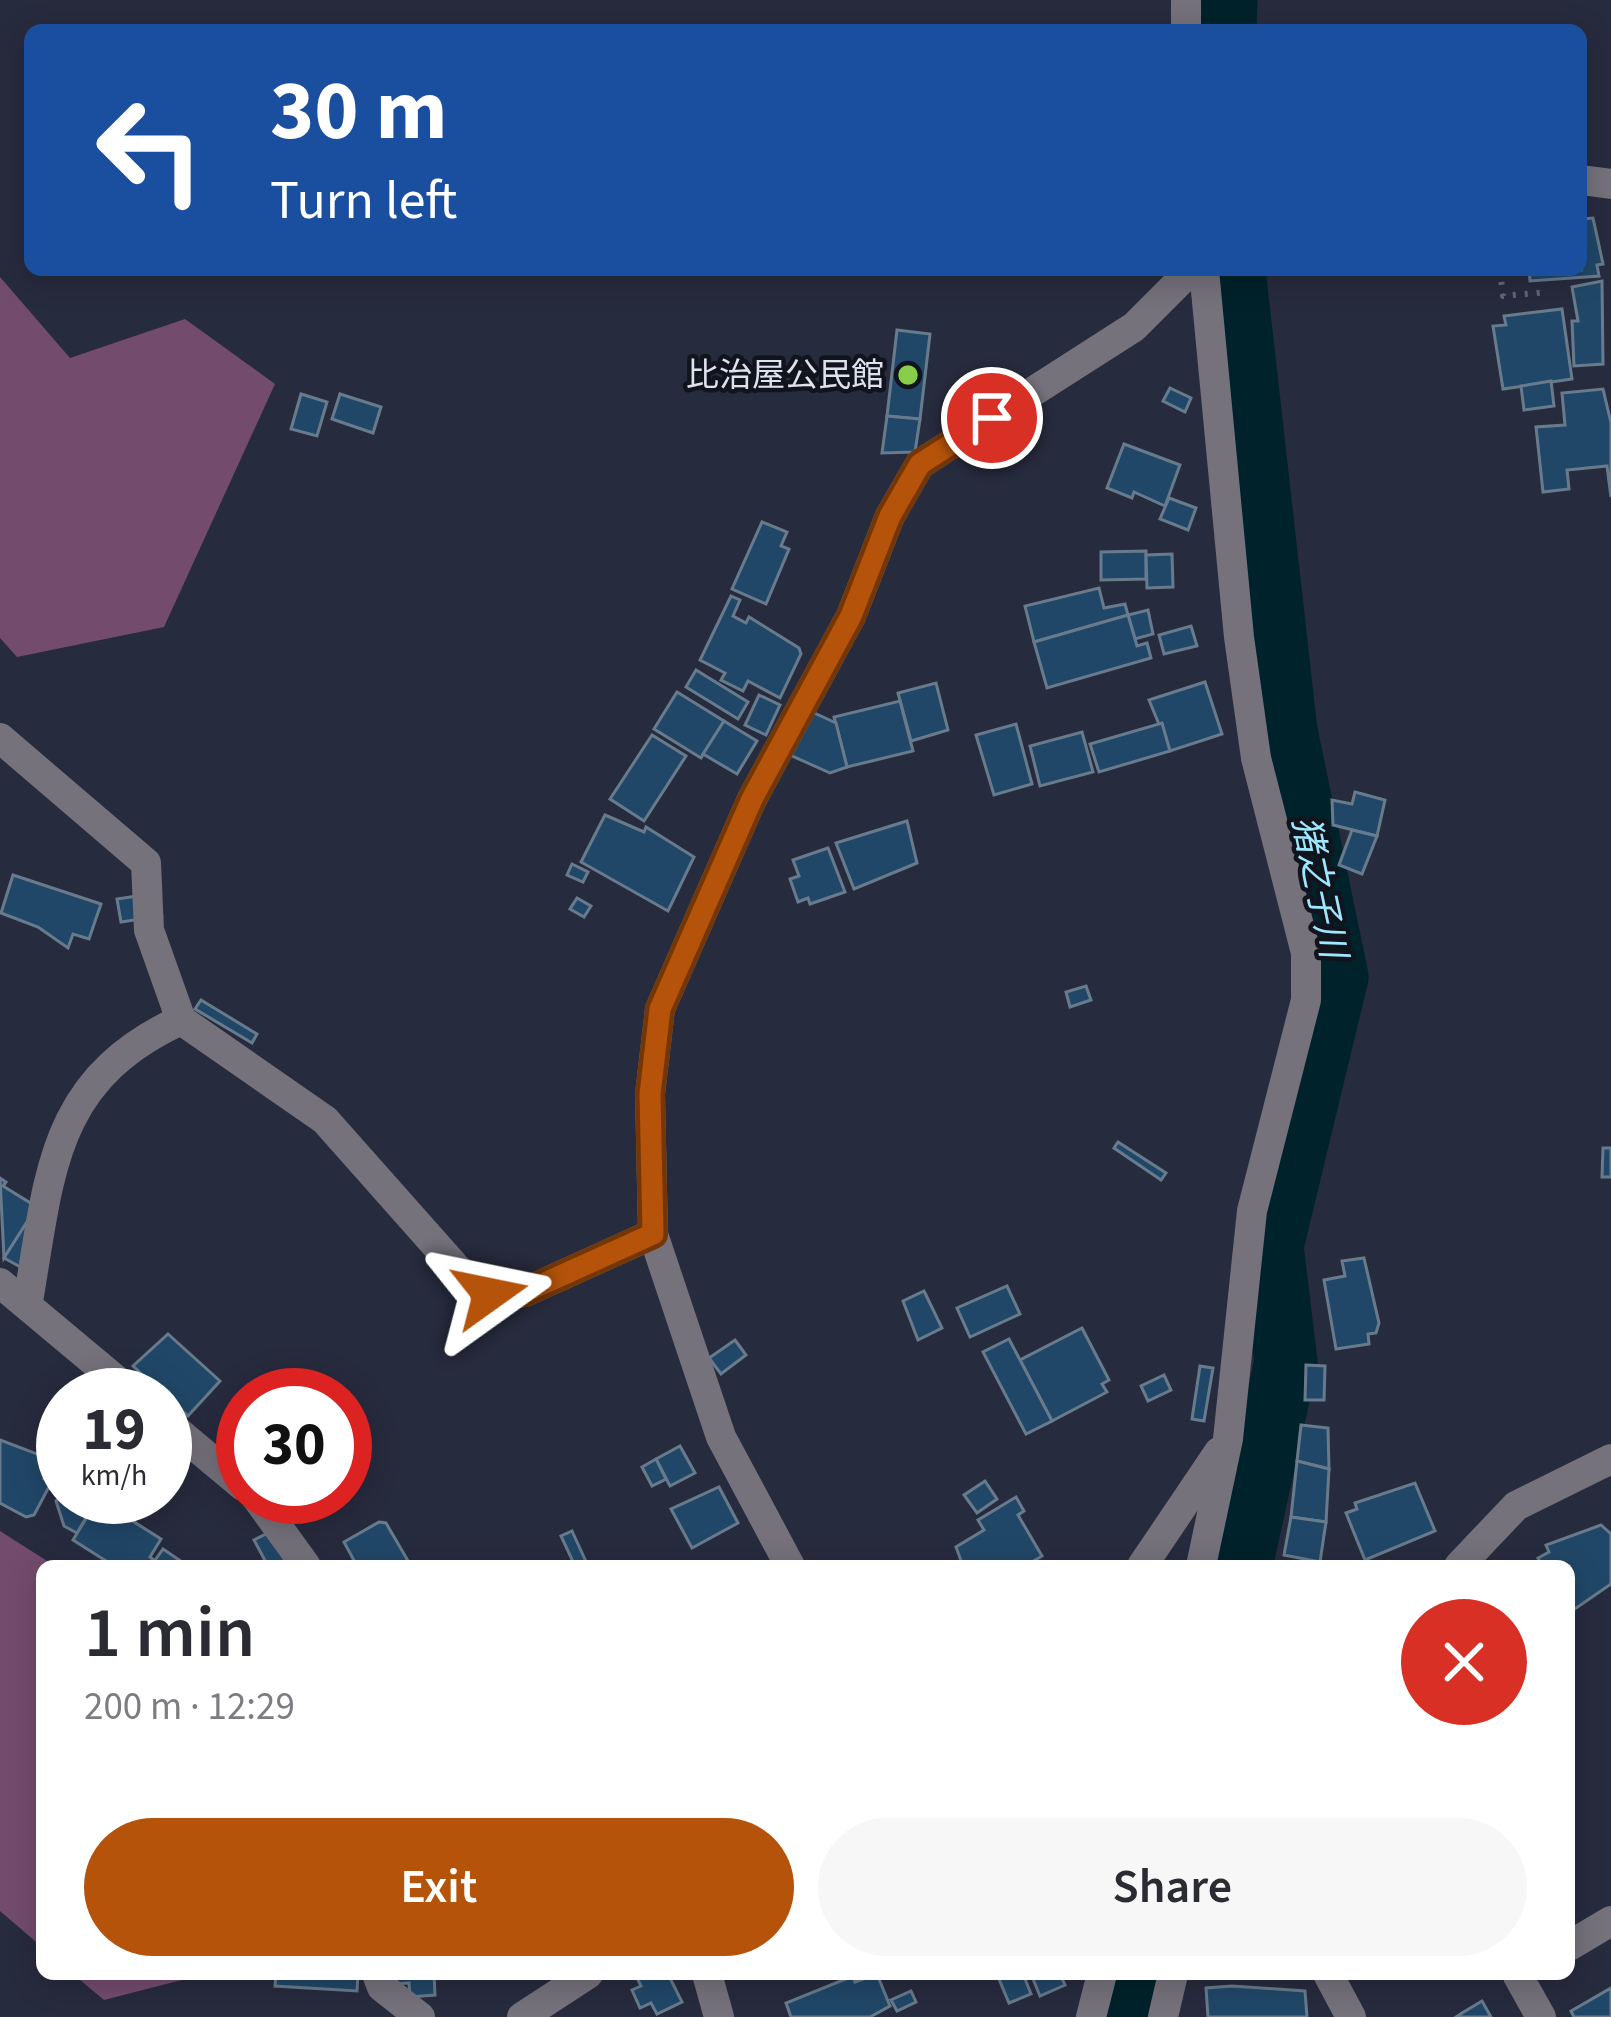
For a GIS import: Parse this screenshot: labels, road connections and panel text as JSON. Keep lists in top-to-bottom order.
{
  "water": ["猪之子川"],
  "places": ["比治屋公民館"],
  "page": {
    "turn": ["30 m", "Turn left"],
    "speed": "19 km/h",
    "limit": "30",
    "heading": ["1 min", "200 m · 12:29"],
    "buttons": ["Exit", "Share"]
  }
}
